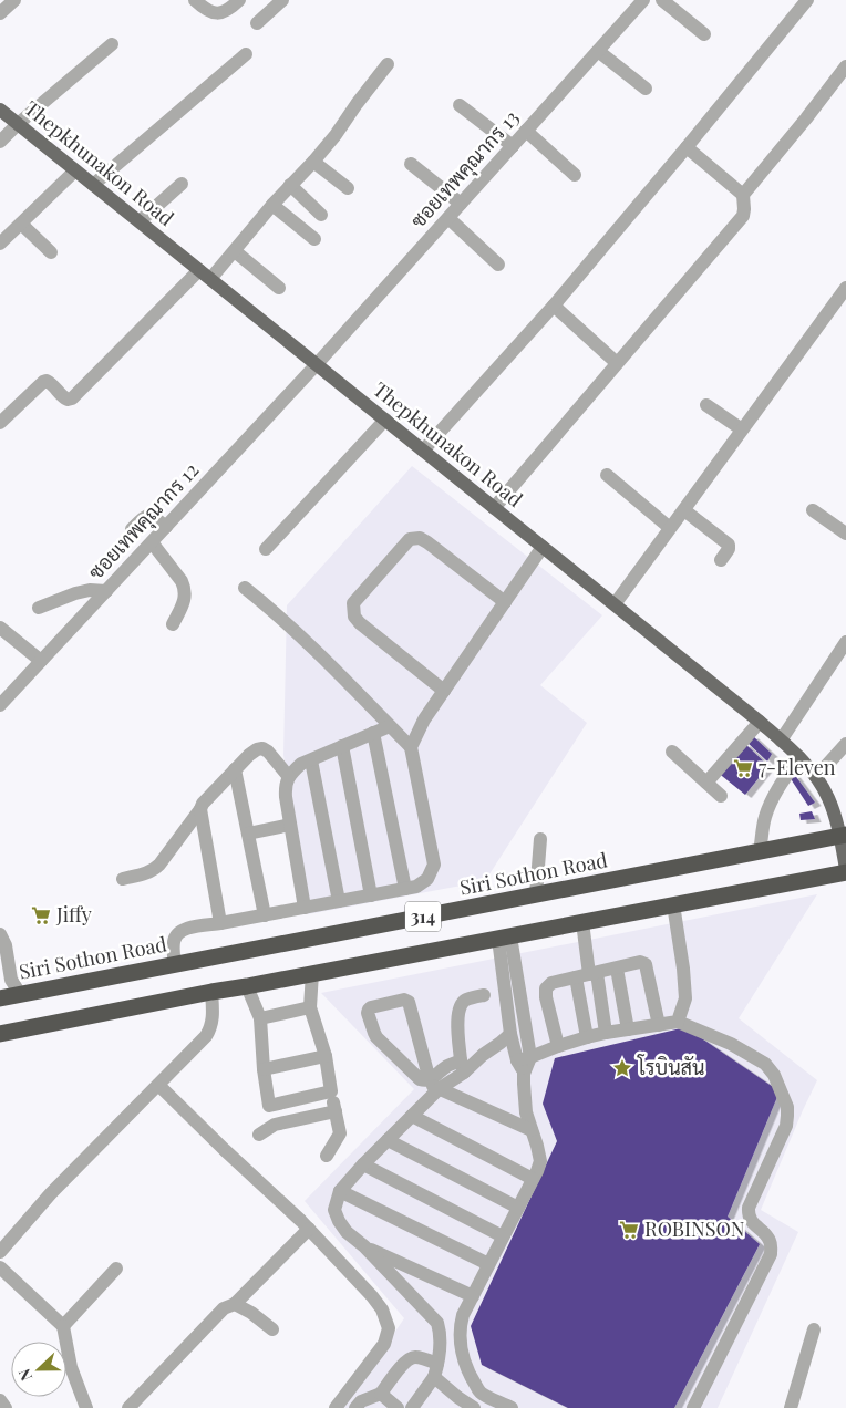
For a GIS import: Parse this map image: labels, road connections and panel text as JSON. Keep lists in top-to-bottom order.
{
  "streets": {
    "highway": ["Siri Sothon Road", "314"],
    "main road": ["Thepkhunakon Road"],
    "street": ["ซอยเทพคุณากร 13", "ซอยเทพคุณากร 12"]
  },
  "crossings": [
    ["Thepkhunakon Road", "ซอยเทพคุณากร 13"],
    ["Thepkhunakon Road", "ซอยเทพคุณากร 12"],
    ["Thepkhunakon Road", "Siri Sothon Road"],
    ["Thepkhunakon Road", "314"],
    ["ซอยเทพคุณากร 13", "ซอยเทพคุณากร 12"]
  ],
  "places": {
    "supermarket": ["7-Eleven", "Jiffy", "ROBINSON"],
    "place": ["โรบินสัน"]
  },
  "north": "left"
}
